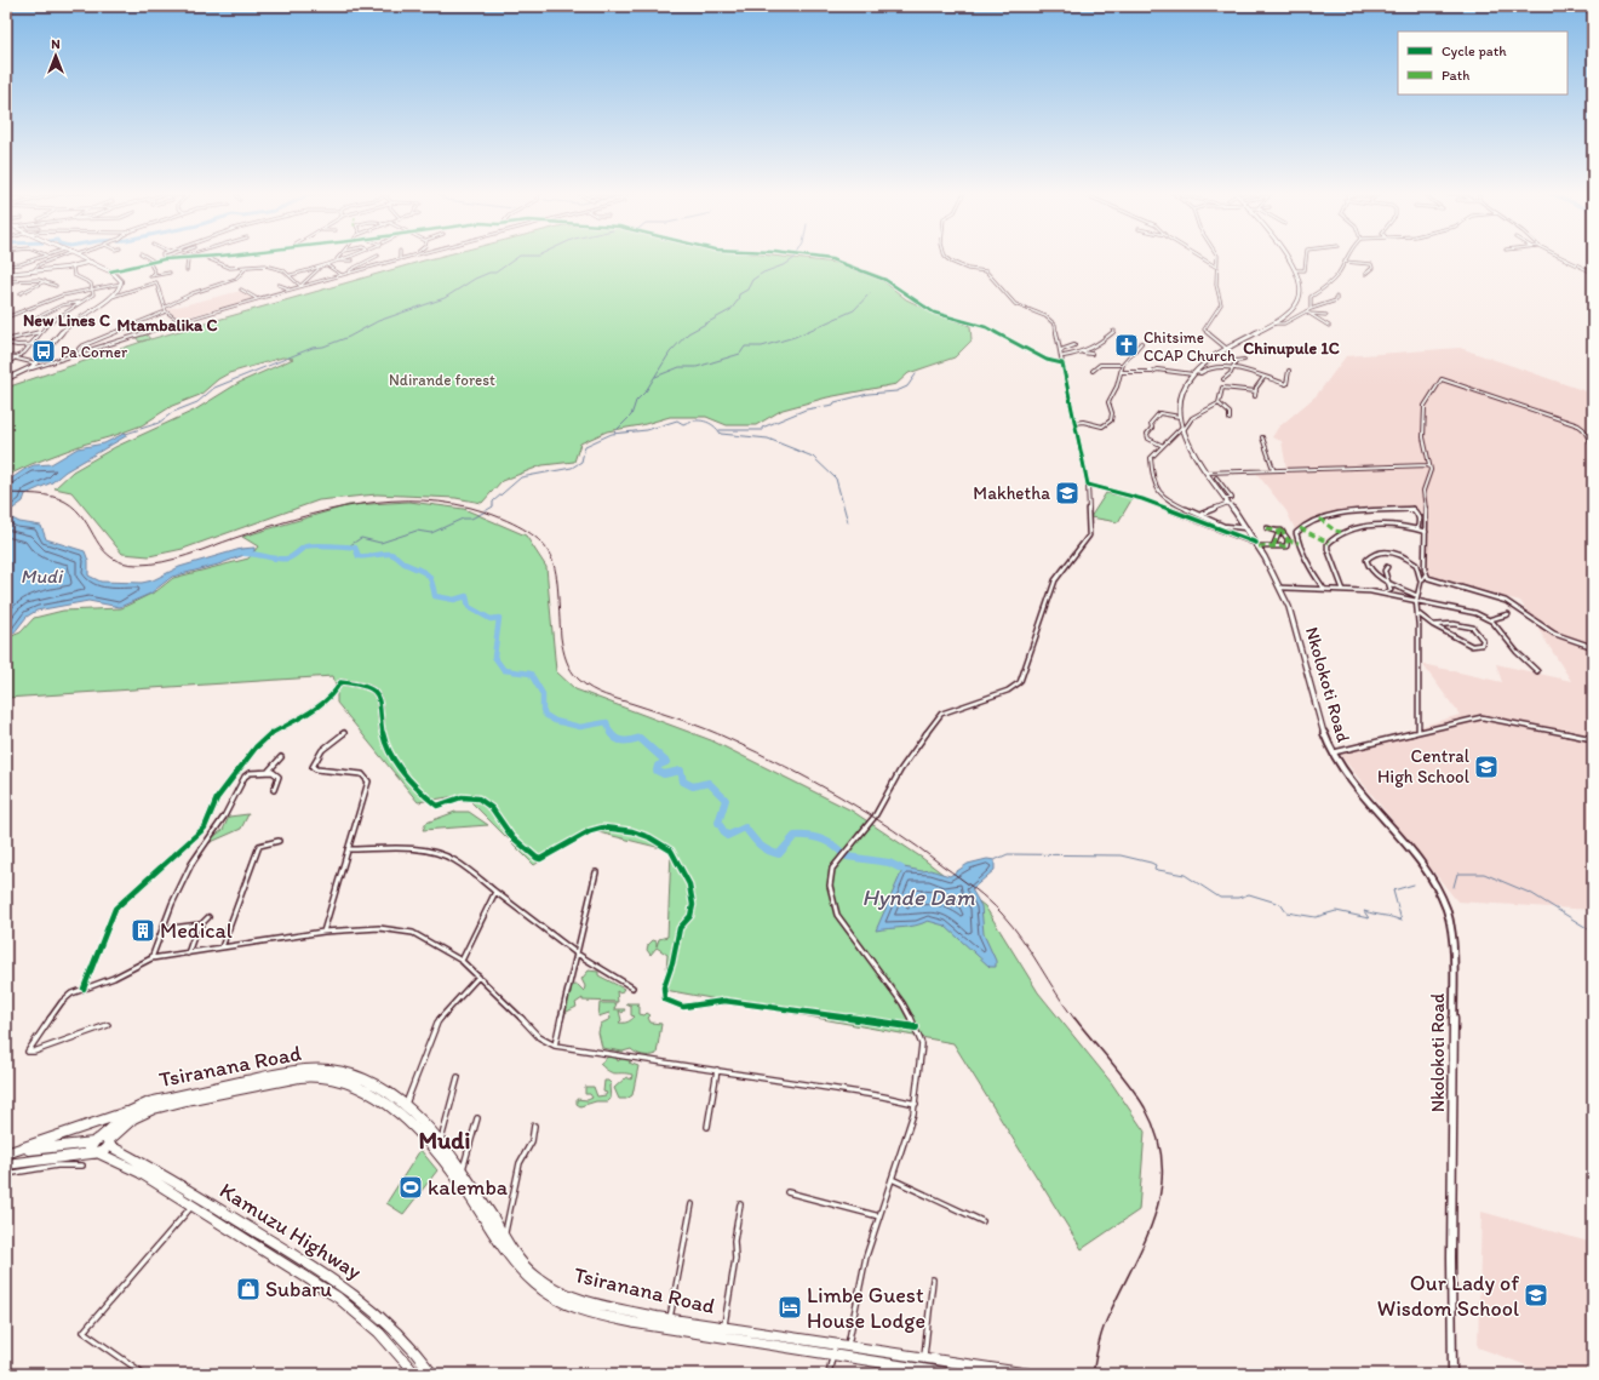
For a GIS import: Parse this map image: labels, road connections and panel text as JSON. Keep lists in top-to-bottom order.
{
  "streets": {
    "highway": ["Tsiranana Road", "Kamuzu Highway"],
    "main road": ["Nkolokoti Road"]
  },
  "crossings": [
    ["Tsiranana Road", "Kamuzu Highway"]
  ],
  "districts": [
    "New Lines C",
    "Mtambalika C",
    "Chinupule 1C",
    "Mudi"
  ],
  "water": ["Mudi", "Hynde Dam"],
  "parks": ["Ndirande forest"],
  "places": {
    "church": ["Chitsime CCAP Church"],
    "bus stop": ["Pa Corner"],
    "school or university": ["Makhetha", "Central High School", "Our Lady of Wisdom School"],
    "building": ["Medical"],
    "sports": ["kalemba"],
    "shop": ["Subaru"],
    "hotel": ["Limbe Guest House Lodge"]
  },
  "legend": ["Cycle path", "Path"],
  "north": "top"
}
